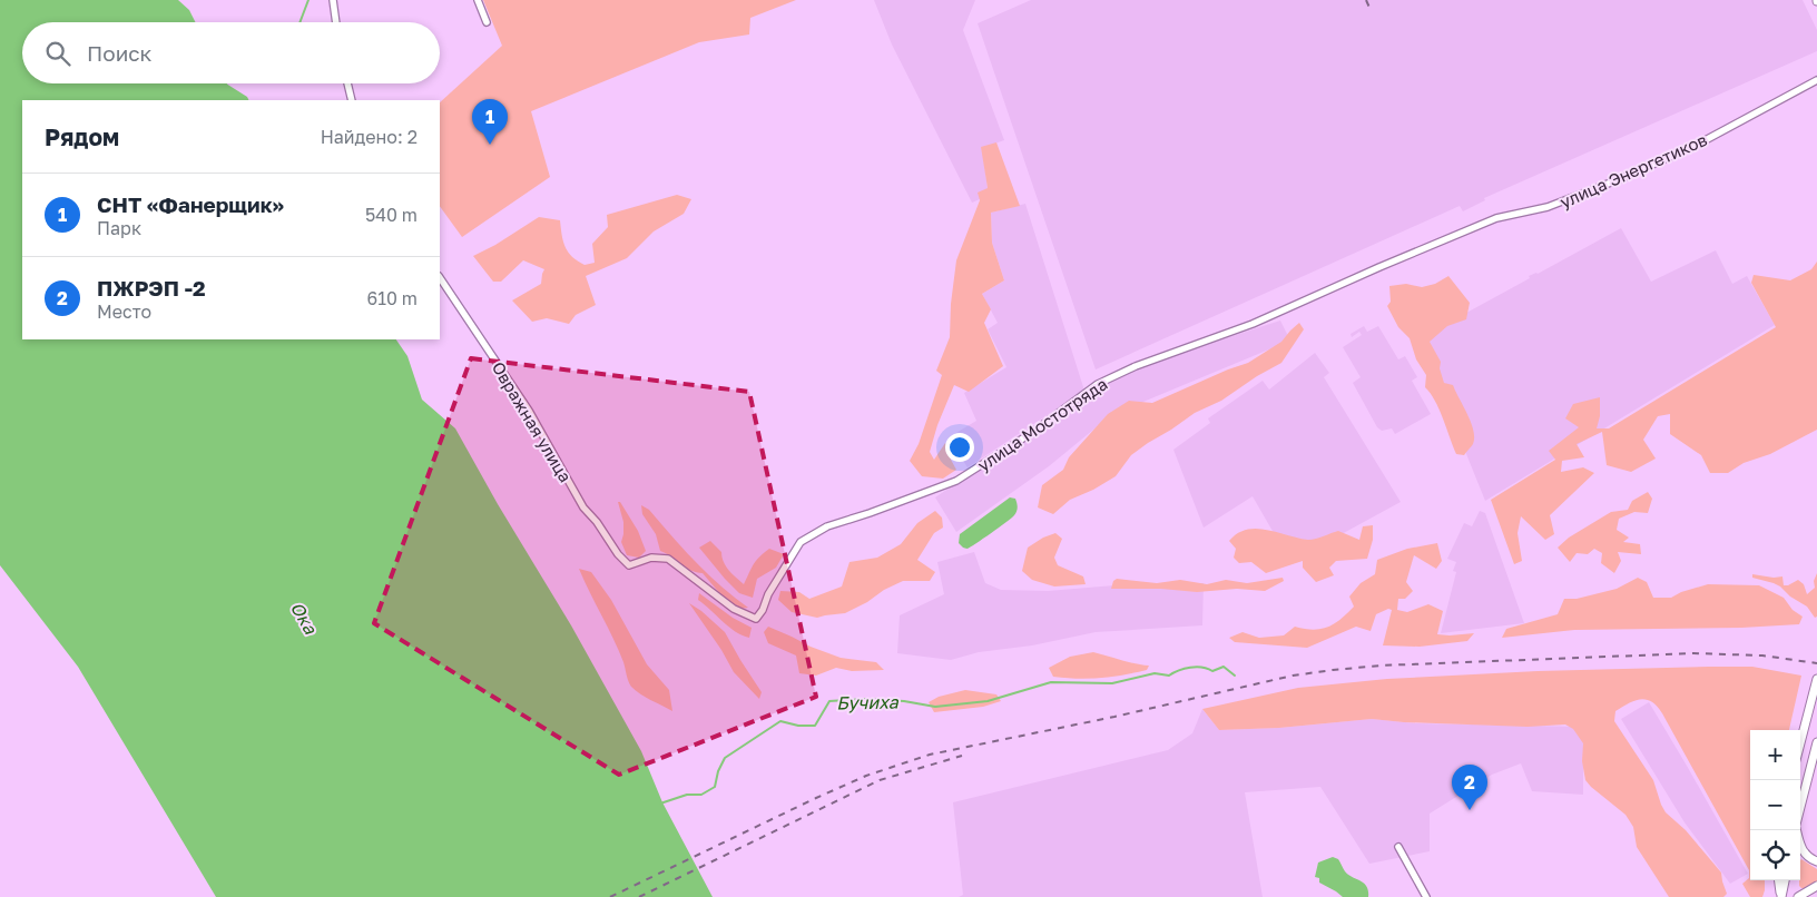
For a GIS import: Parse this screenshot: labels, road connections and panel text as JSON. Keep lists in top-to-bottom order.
{
  "streets": {
    "street": ["улица Энергетиков", "Овражная улица", "улица Мостотряда"]
  },
  "crossings": [
    ["улица Энергетиков", "улица Мостотряда"],
    ["Овражная улица", "улица Мостотряда"]
  ],
  "water": ["Ока", "Бучиха"],
  "page": {
    "search": "Поиск",
    "pins": ["1", "2"],
    "heading": ["Рядом", "Найдено: 2"],
    "list": [
      {
        "mark": "1",
        "name": "СНТ «Фанерщик»",
        "note": "Парк",
        "value": "540 m"
      },
      {
        "mark": "2",
        "name": "ПЖРЭП -2",
        "note": "Место",
        "value": "610 m"
      }
    ],
    "map_buttons": ["+", "−"]
  }
}
